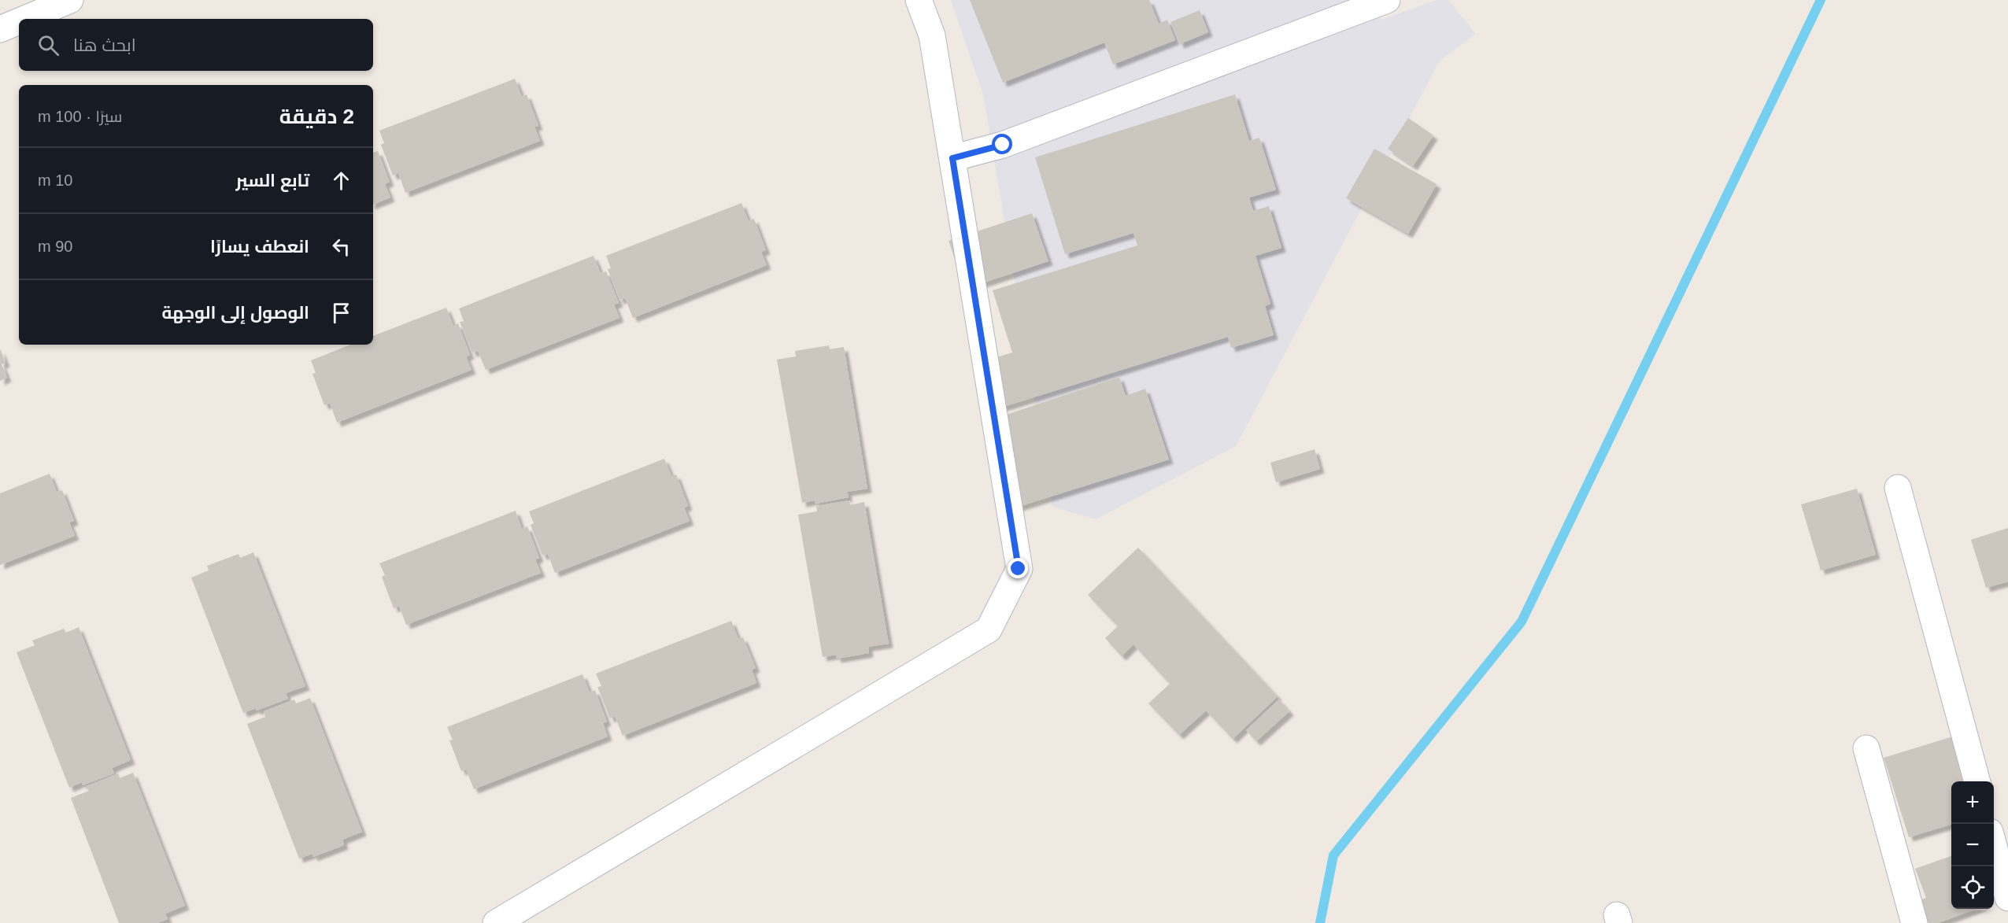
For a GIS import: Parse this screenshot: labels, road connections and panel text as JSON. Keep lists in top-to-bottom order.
{
  "page": {
    "search": "ابحث هنا",
    "heading": ["2 دقيقة", "سيرًا · 100 m"],
    "list": [
      ["تابع السير", "10 m"],
      ["انعطف يسارًا", "90 m"],
      "الوصول إلى الوجهة"
    ],
    "map_buttons": ["+", "−"]
  }
}
